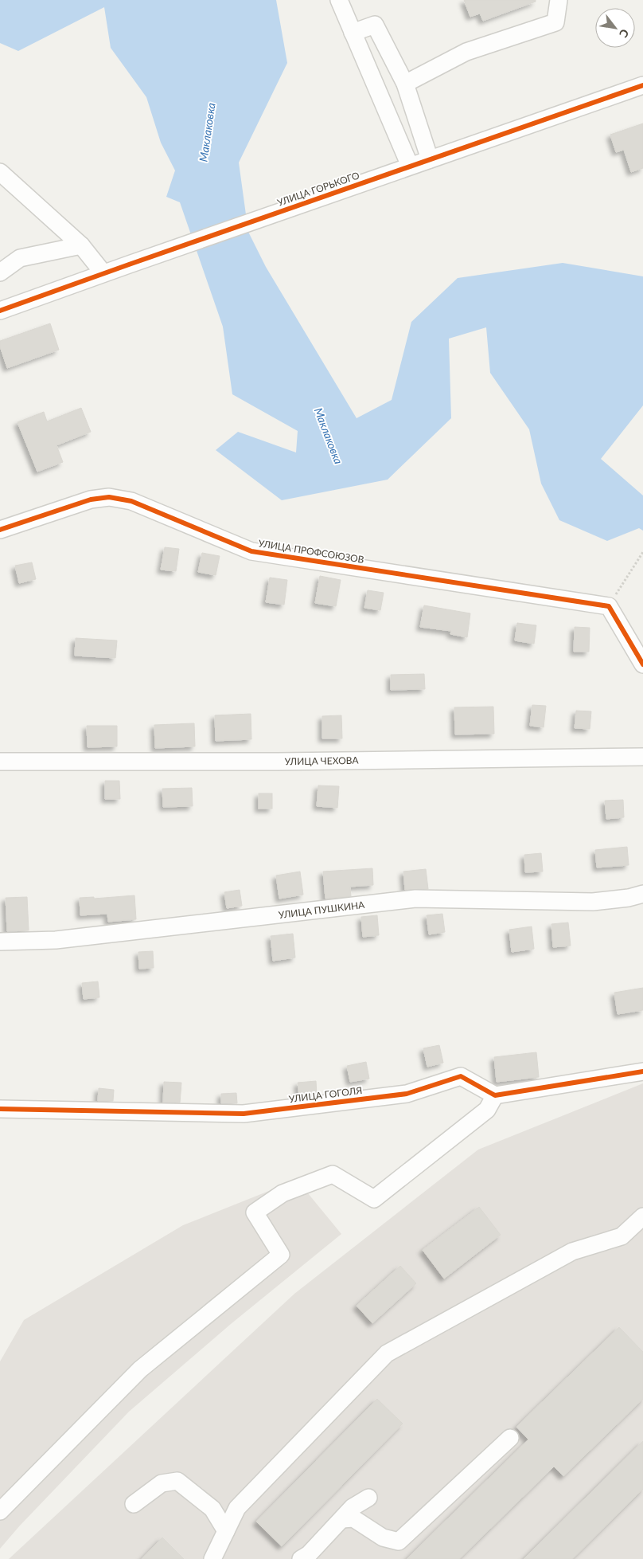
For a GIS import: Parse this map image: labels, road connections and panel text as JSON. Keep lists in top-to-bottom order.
{
  "streets": {
    "street": [
      "УЛИЦА ГОРЬКОГО",
      "УЛИЦА ПРОФСОЮЗОВ",
      "УЛИЦА ЧЕХОВА",
      "УЛИЦА ПУШКИНА",
      "УЛИЦА ГОГОЛЯ"
    ]
  },
  "water": ["Маклаковка"],
  "north": "bottom right"
}
